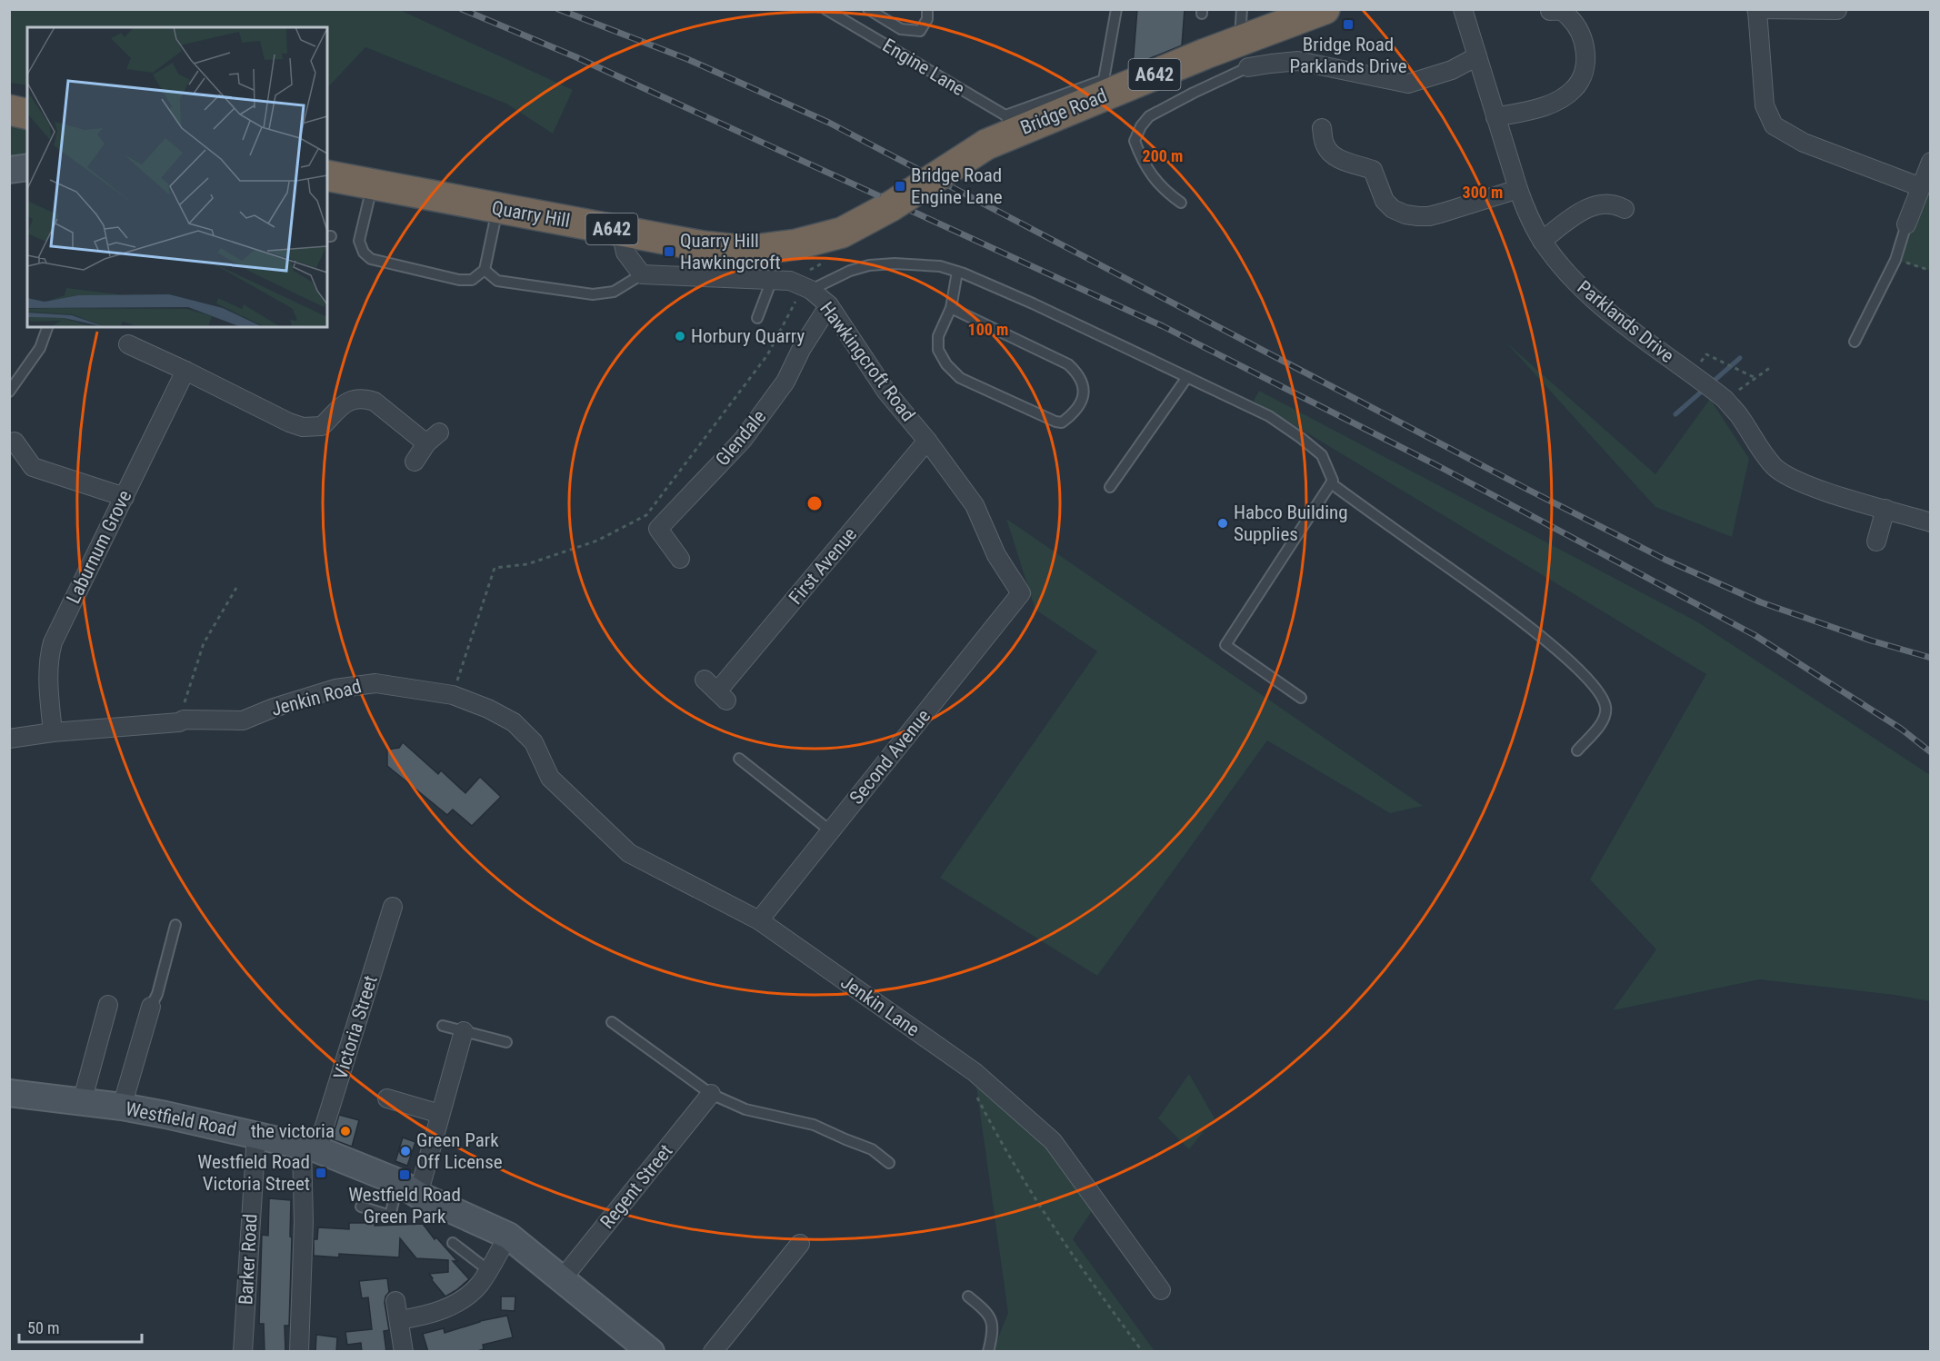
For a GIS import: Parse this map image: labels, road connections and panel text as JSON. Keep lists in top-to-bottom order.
{
  "streets": {
    "highway": ["A642", "Bridge Road", "Quarry Hill"],
    "main road": ["Westfield Road"],
    "street": [
      "Parklands Drive",
      "Hawkingcroft Road",
      "Glendale",
      "Laburnum Grove",
      "First Avenue",
      "Jenkin Road",
      "Second Avenue",
      "Jenkin Lane",
      "Victoria Street",
      "Regent Street",
      "Barker Road"
    ],
    "lane": ["Engine Lane"]
  },
  "crossings": [
    ["Engine Lane", "Bridge Road"],
    ["Bridge Road", "Quarry Hill"],
    ["Hawkingcroft Road", "Glendale"],
    ["Hawkingcroft Road", "First Avenue"],
    ["Hawkingcroft Road", "Second Avenue"],
    ["Laburnum Grove", "Jenkin Road"],
    ["Jenkin Road", "Jenkin Lane"],
    ["Second Avenue", "Jenkin Lane"],
    ["Victoria Street", "Westfield Road"],
    ["Westfield Road", "Regent Street"],
    ["Westfield Road", "Barker Road"]
  ],
  "places": {
    "transit": [
      "Bridge Road Parklands Drive",
      "Bridge Road Engine Lane",
      "Quarry Hill Hawkingcroft",
      "Westfield Road Victoria Street",
      "Westfield Road Green Park"
    ],
    "other": [
      "Horbury Quarry",
      "Habco Building Supplies",
      "the victoria",
      "Green Park Off License"
    ]
  },
  "scale_bar": "50 m",
  "rings": ["200 m", "300 m", "100 m"]
}
